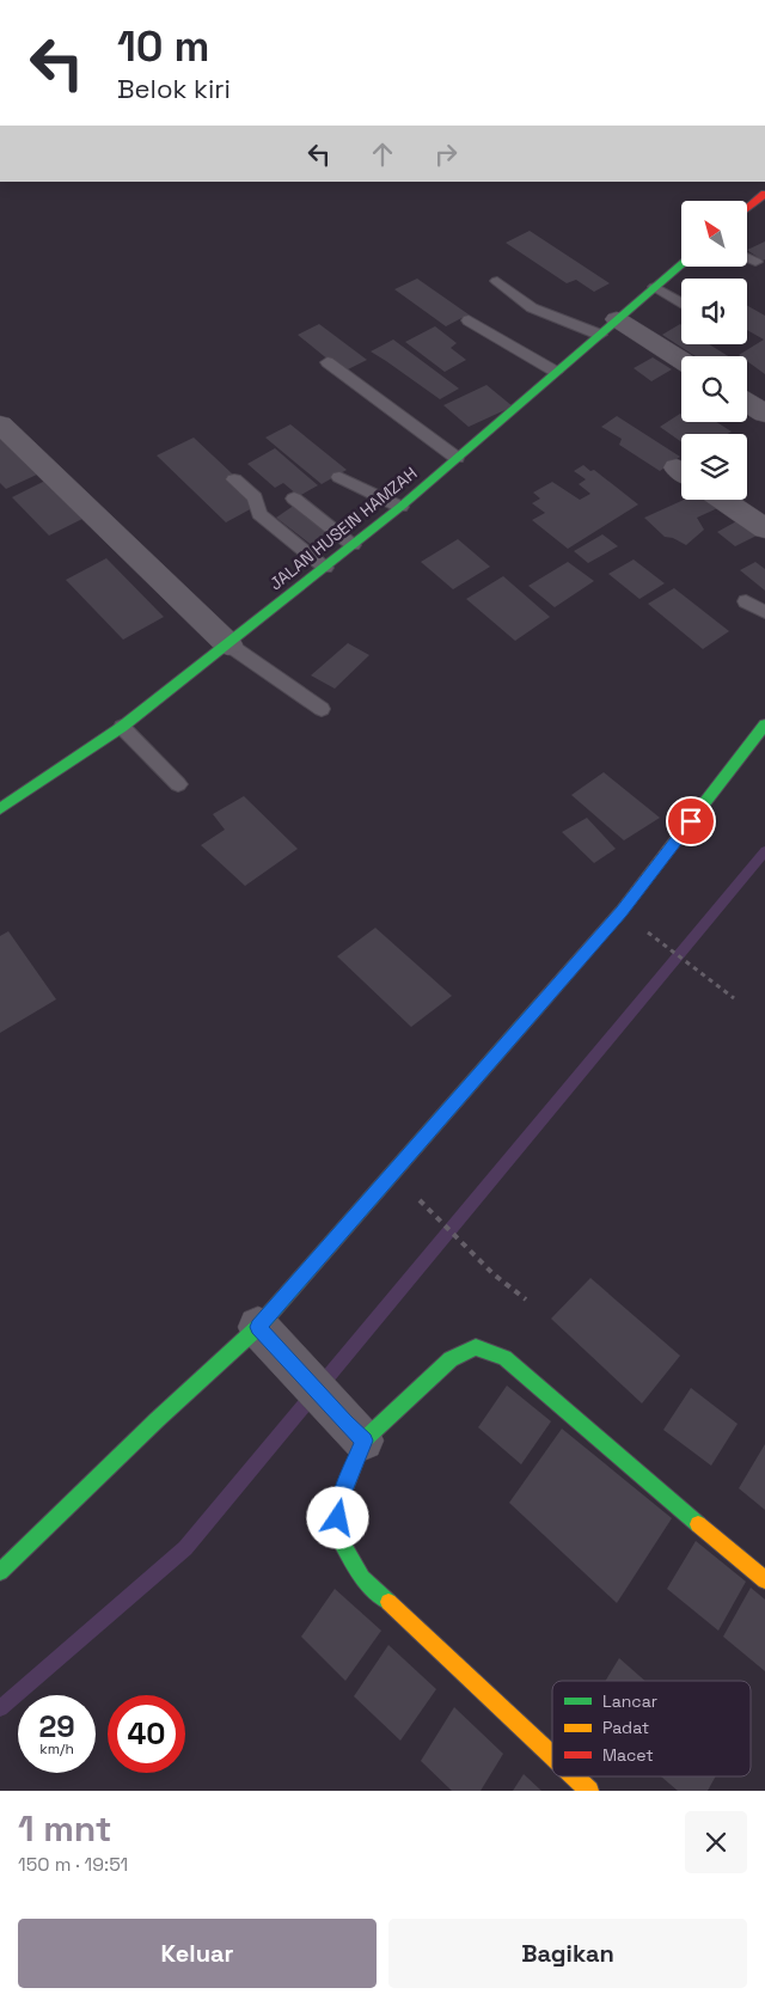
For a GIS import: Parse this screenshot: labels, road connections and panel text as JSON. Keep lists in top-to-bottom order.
{
  "streets": {
    "street": ["JALAN HUSEIN HAMZAH"]
  },
  "legend": ["Lancar", "Padat", "Macet"],
  "north": "top left",
  "page": {
    "turn": ["10 m", "Belok kiri"],
    "speed": "29 km/h",
    "limit": "40",
    "heading": ["1 mnt", "150 m · 19:51"],
    "buttons": ["Keluar", "Bagikan"]
  }
}
